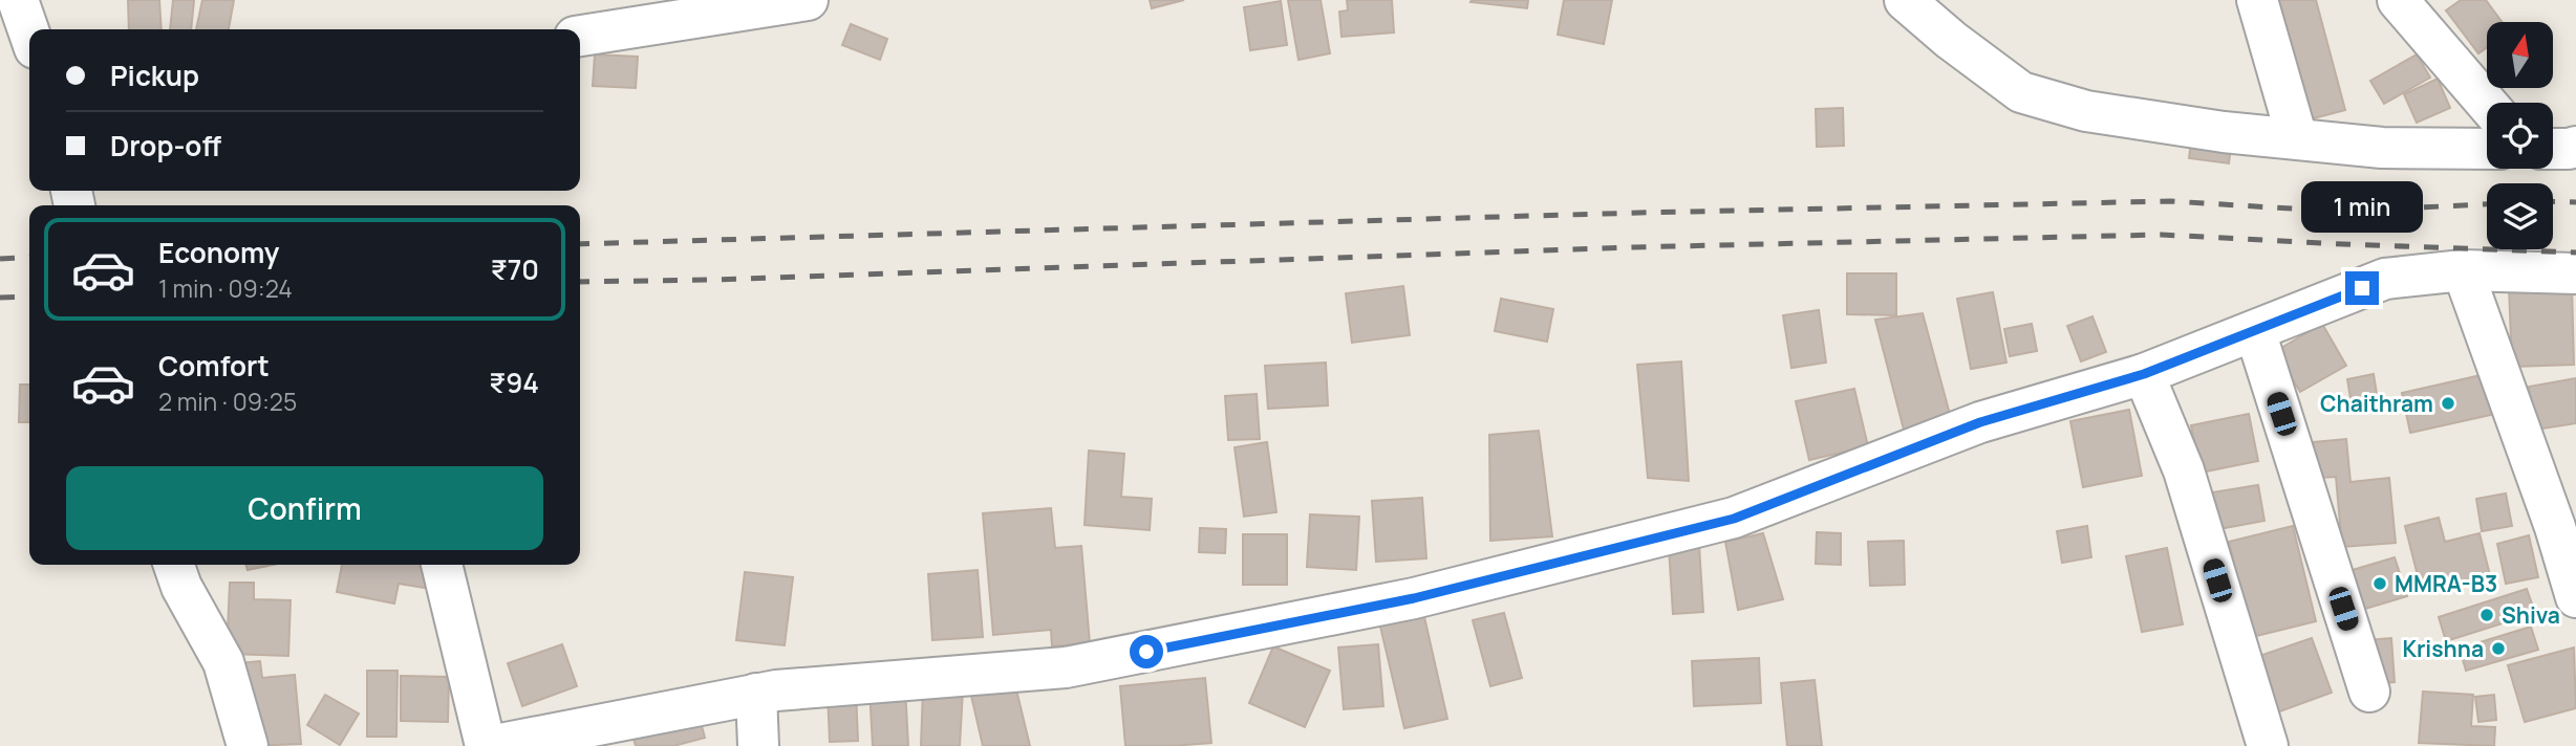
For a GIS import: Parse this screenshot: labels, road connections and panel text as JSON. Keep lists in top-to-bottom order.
{
  "places": [
    "Chaithram",
    "MMRA-B3",
    "Shiva",
    "Krishna"
  ],
  "north": "top",
  "page": {
    "banner": ["Pickup", "Drop-off"],
    "bubble": "1 min",
    "list": [
      {
        "name": "Economy",
        "note": "1 min · 09:24",
        "value": "₹70"
      },
      {
        "name": "Comfort",
        "note": "2 min · 09:25",
        "value": "₹94"
      }
    ],
    "buttons": "Confirm"
  }
}
